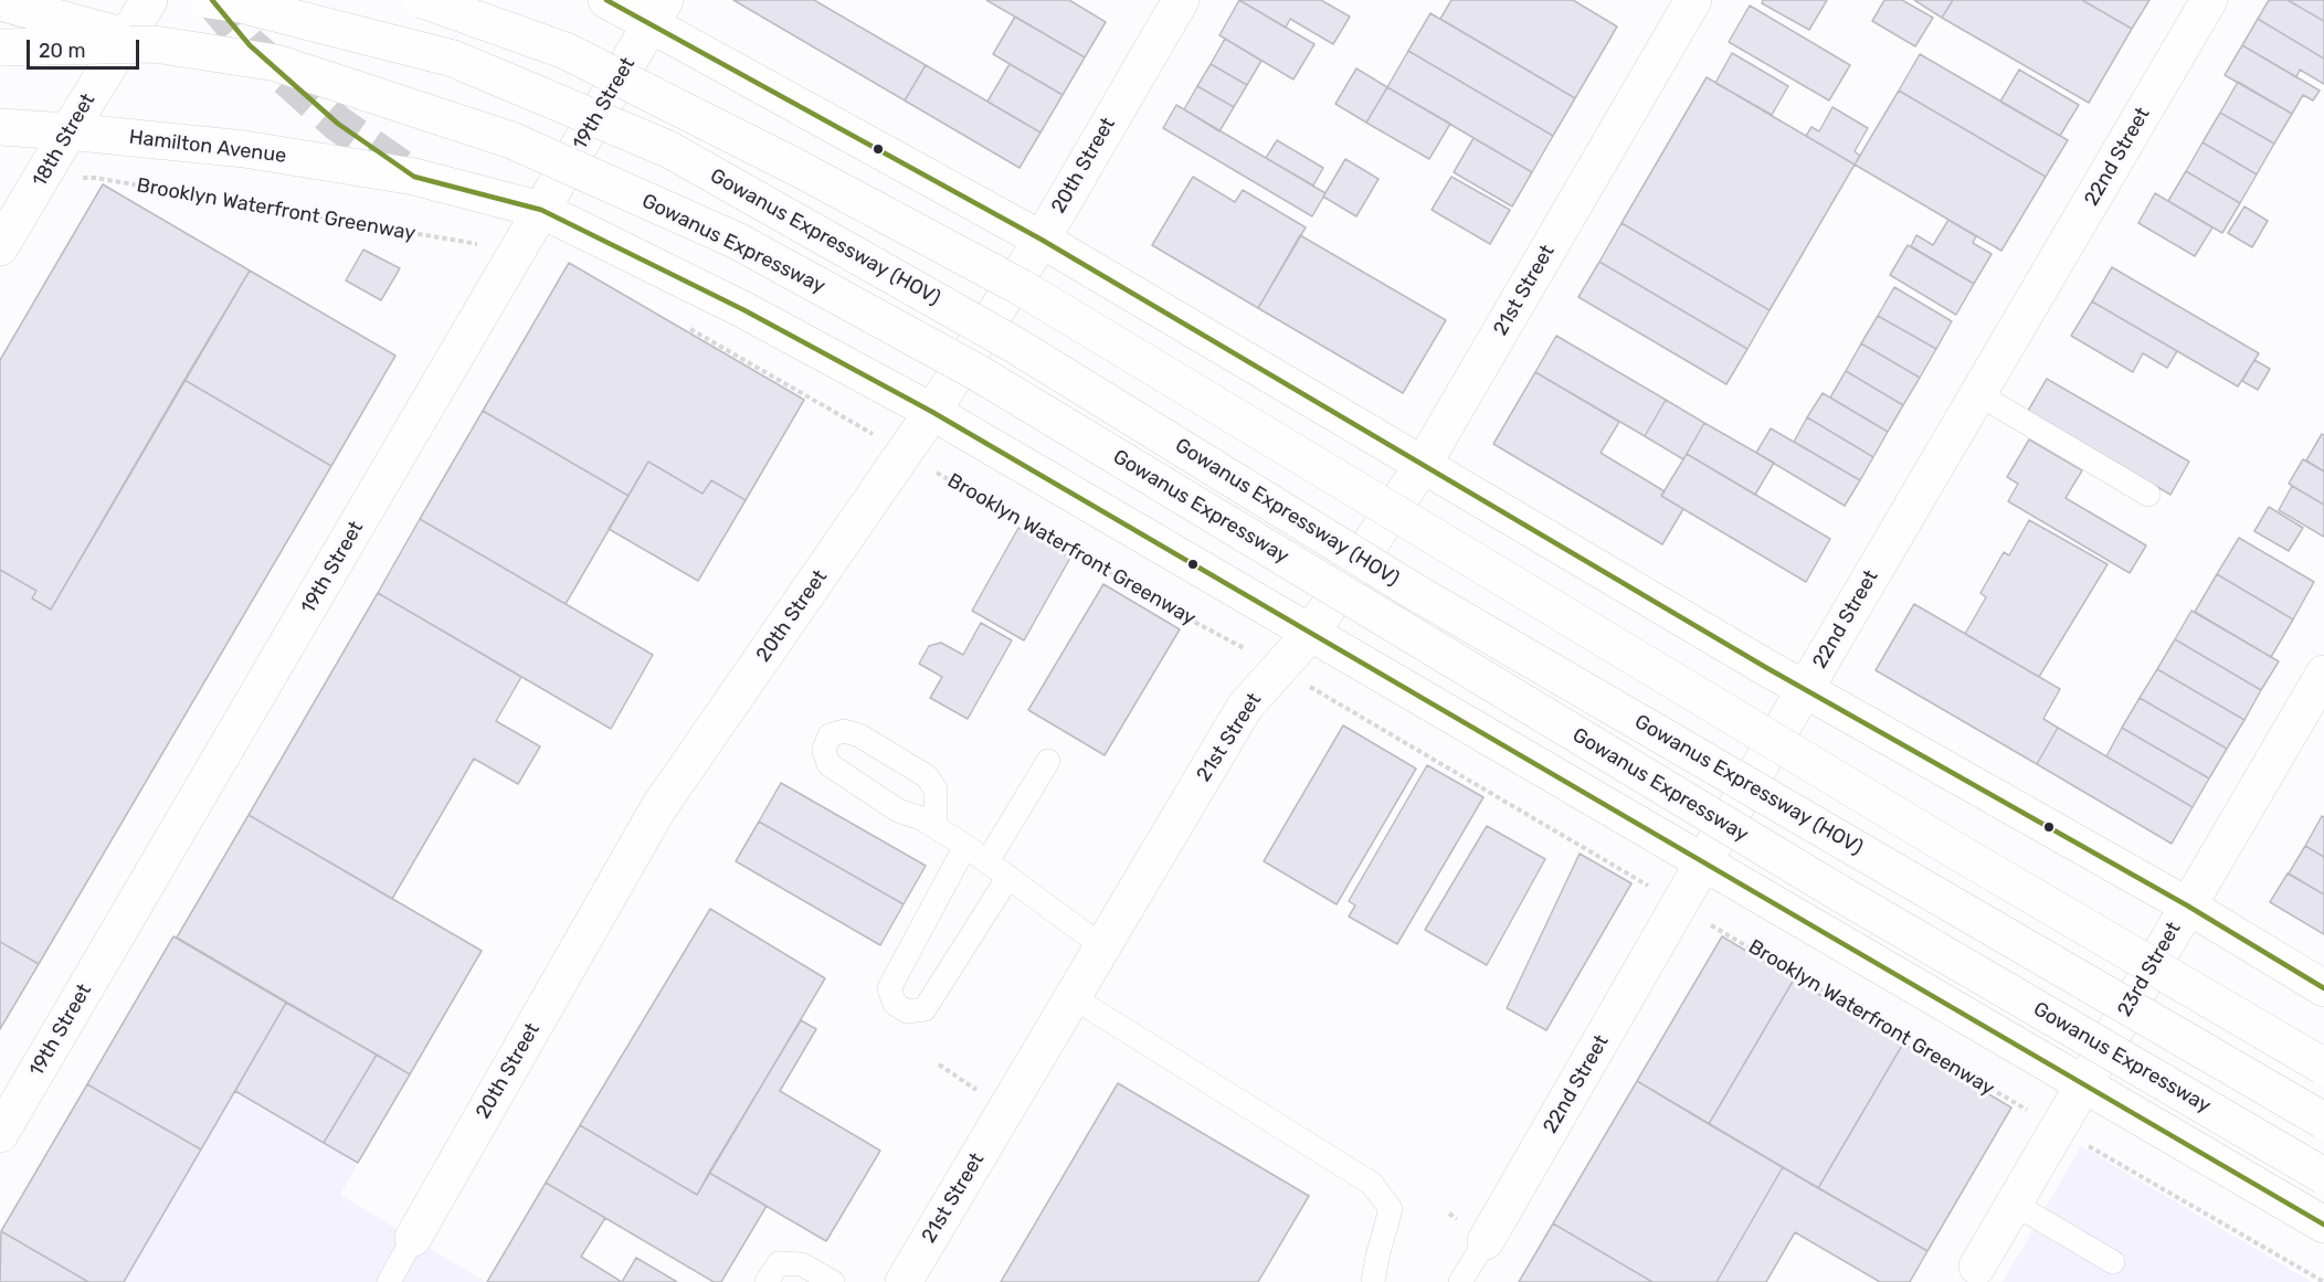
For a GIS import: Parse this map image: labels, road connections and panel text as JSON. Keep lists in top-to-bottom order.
{
  "streets": {
    "main road": [
      "19th Street",
      "18th Street",
      "Hamilton Avenue",
      "22nd Street",
      "20th Street",
      "Gowanus Expressway (HOV)",
      "Gowanus Expressway",
      "21st Street",
      "23rd Street"
    ],
    "path": ["Brooklyn Waterfront Greenway"]
  },
  "crossings": [
    ["19th Street", "Hamilton Avenue"],
    ["18th Street", "Hamilton Avenue"],
    ["Hamilton Avenue", "22nd Street"],
    ["Hamilton Avenue", "20th Street"],
    ["Hamilton Avenue", "21st Street"],
    ["Hamilton Avenue", "23rd Street"]
  ],
  "scale_bar": "20 m"
}
